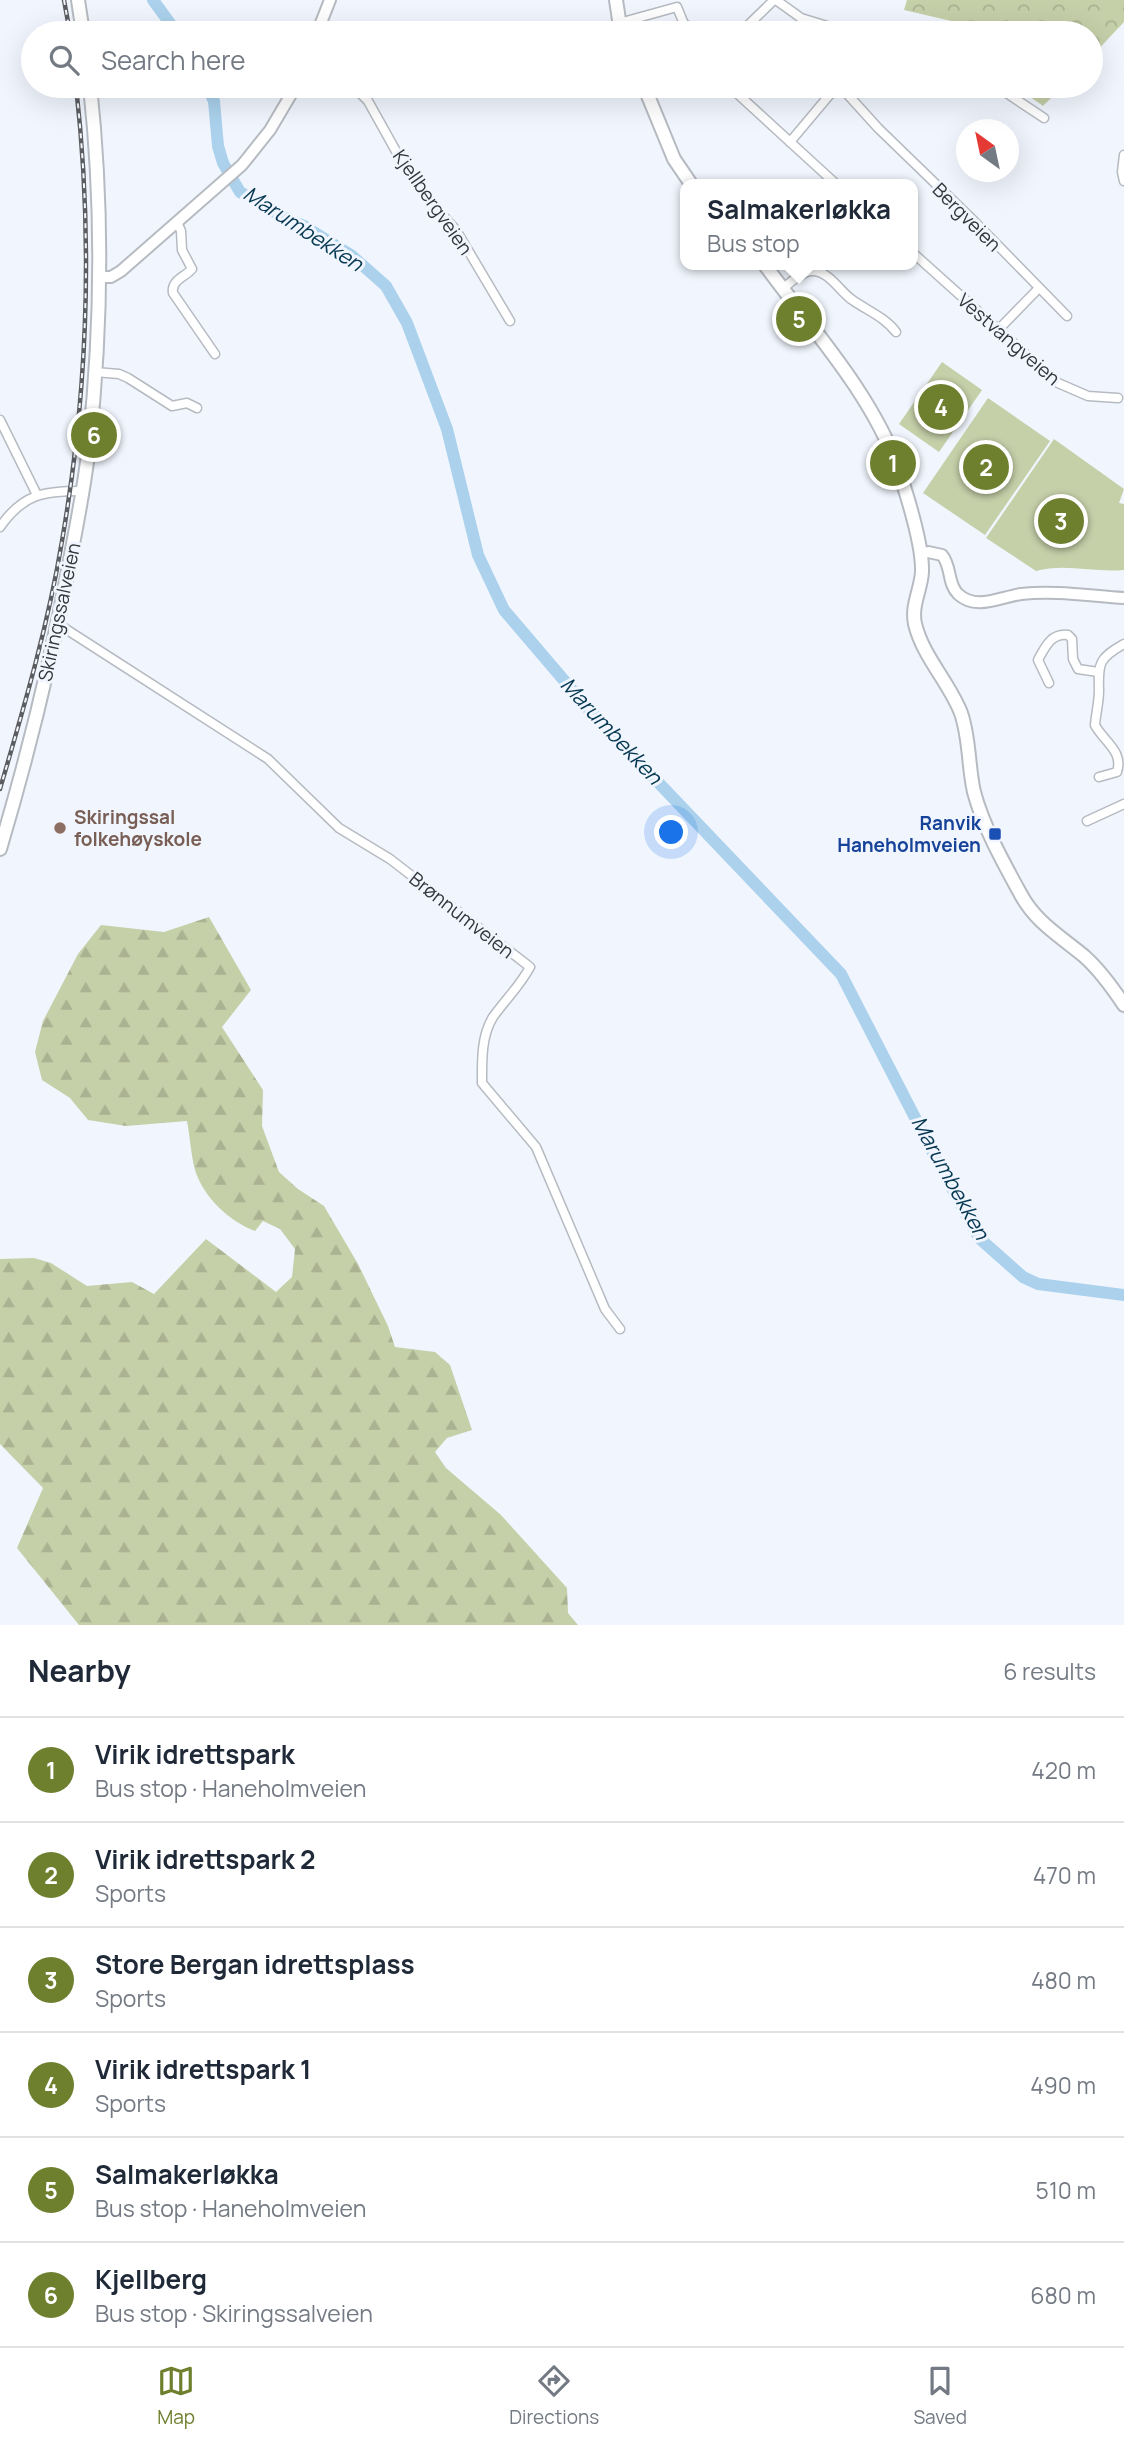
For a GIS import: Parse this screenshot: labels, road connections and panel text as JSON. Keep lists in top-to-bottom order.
{
  "streets": {
    "main road": ["Skiringssalveien"],
    "street": [
      "Kjellbergveien",
      "Bergveien",
      "Vestvangveien",
      "Brønnumveien"
    ]
  },
  "crossings": [
    ["Skiringssalveien", "Brønnumveien"]
  ],
  "water": ["Marumbekken"],
  "places": {
    "other": ["Skiringssal folkehøyskole"],
    "transit": ["Ranvik Haneholmveien"]
  },
  "north": "top left",
  "page": {
    "search": "Search here",
    "popup": ["Salmakerløkka", "Bus stop"],
    "pins": [
      "5",
      "4",
      "6",
      "1",
      "2",
      "3"
    ],
    "heading": ["Nearby", "6 results"],
    "list": [
      {
        "mark": "1",
        "name": "Virik idrettspark",
        "note": "Bus stop · Haneholmveien",
        "value": "420 m"
      },
      {
        "mark": "2",
        "name": "Virik idrettspark 2",
        "note": "Sports",
        "value": "470 m"
      },
      {
        "mark": "3",
        "name": "Store Bergan idrettsplass",
        "note": "Sports",
        "value": "480 m"
      },
      {
        "mark": "4",
        "name": "Virik idrettspark 1",
        "note": "Sports",
        "value": "490 m"
      },
      {
        "mark": "5",
        "name": "Salmakerløkka",
        "note": "Bus stop · Haneholmveien",
        "value": "510 m"
      },
      {
        "mark": "6",
        "name": "Kjellberg",
        "note": "Bus stop · Skiringssalveien",
        "value": "680 m"
      }
    ],
    "nav": ["Map", "Directions", "Saved"]
  }
}
